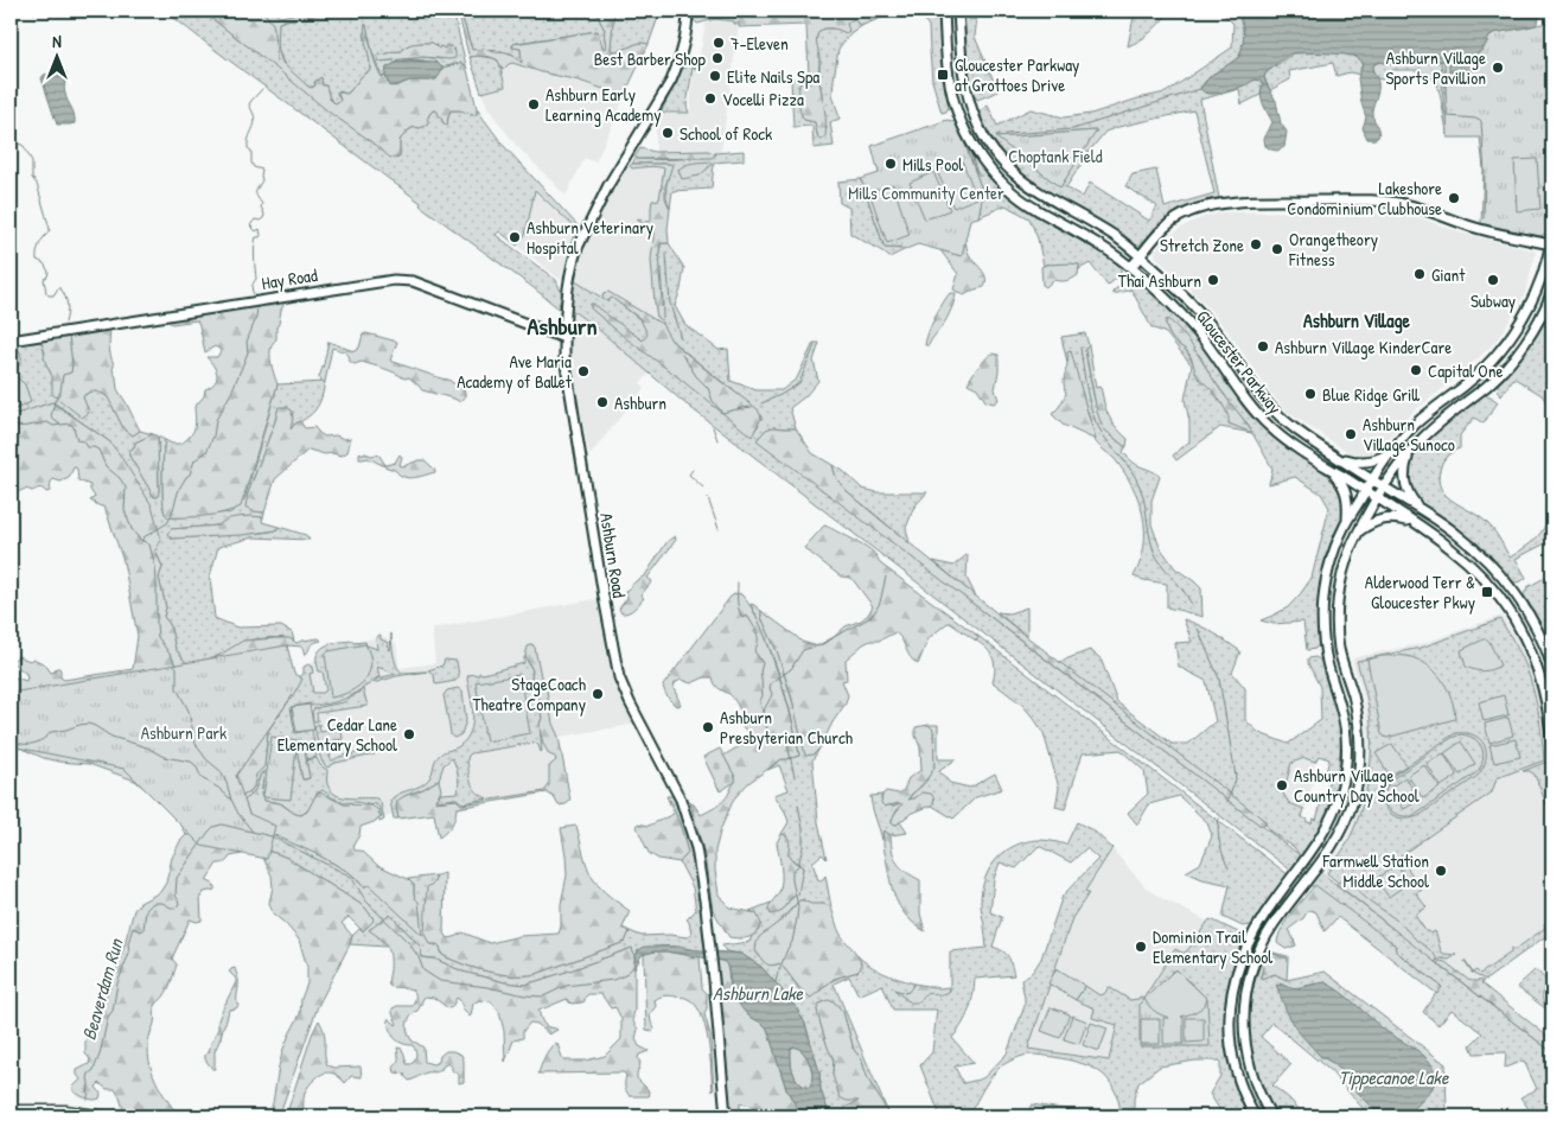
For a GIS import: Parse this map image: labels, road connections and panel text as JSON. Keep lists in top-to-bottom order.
{
  "streets": {
    "main road": ["Hay Road", "Gloucester Parkway", "Ashburn Road"]
  },
  "crossings": [
    ["Hay Road", "Ashburn Road"]
  ],
  "districts": ["Ashburn Village", "Ashburn"],
  "water": ["Beaverdam Run", "Ashburn Lake", "Tippecanoe Lake"],
  "parks": ["Choptank Field", "Mills Community Center", "Ashburn Park"],
  "places": {
    "other": [
      "7-Eleven",
      "Best Barber Shop",
      "Ashburn Village Sports Pavillion",
      "Elite Nails Spa",
      "Vocelli Pizza",
      "Ashburn Early Learning Academy",
      "School of Rock",
      "Mills Pool",
      "Lakeshore Condominium Clubhouse",
      "Ashburn Veterinary Hospital",
      "Stretch Zone",
      "Orangetheory Fitness",
      "Giant",
      "Thai Ashburn",
      "Subway",
      "Ashburn Village KinderCare",
      "Capital One",
      "Ave Maria Academy of Ballet",
      "Blue Ridge Grill",
      "Ashburn",
      "Ashburn Village Sunoco",
      "StageCoach Theatre Company",
      "Ashburn Presbyterian Church",
      "Cedar Lane Elementary School",
      "Ashburn Village Country Day School",
      "Farmwell Station Middle School",
      "Dominion Trail Elementary School"
    ],
    "transit": ["Gloucester Parkway at Grottoes Drive", "Alderwood Terr & Gloucester Pkwy"]
  },
  "north": "top"
}
